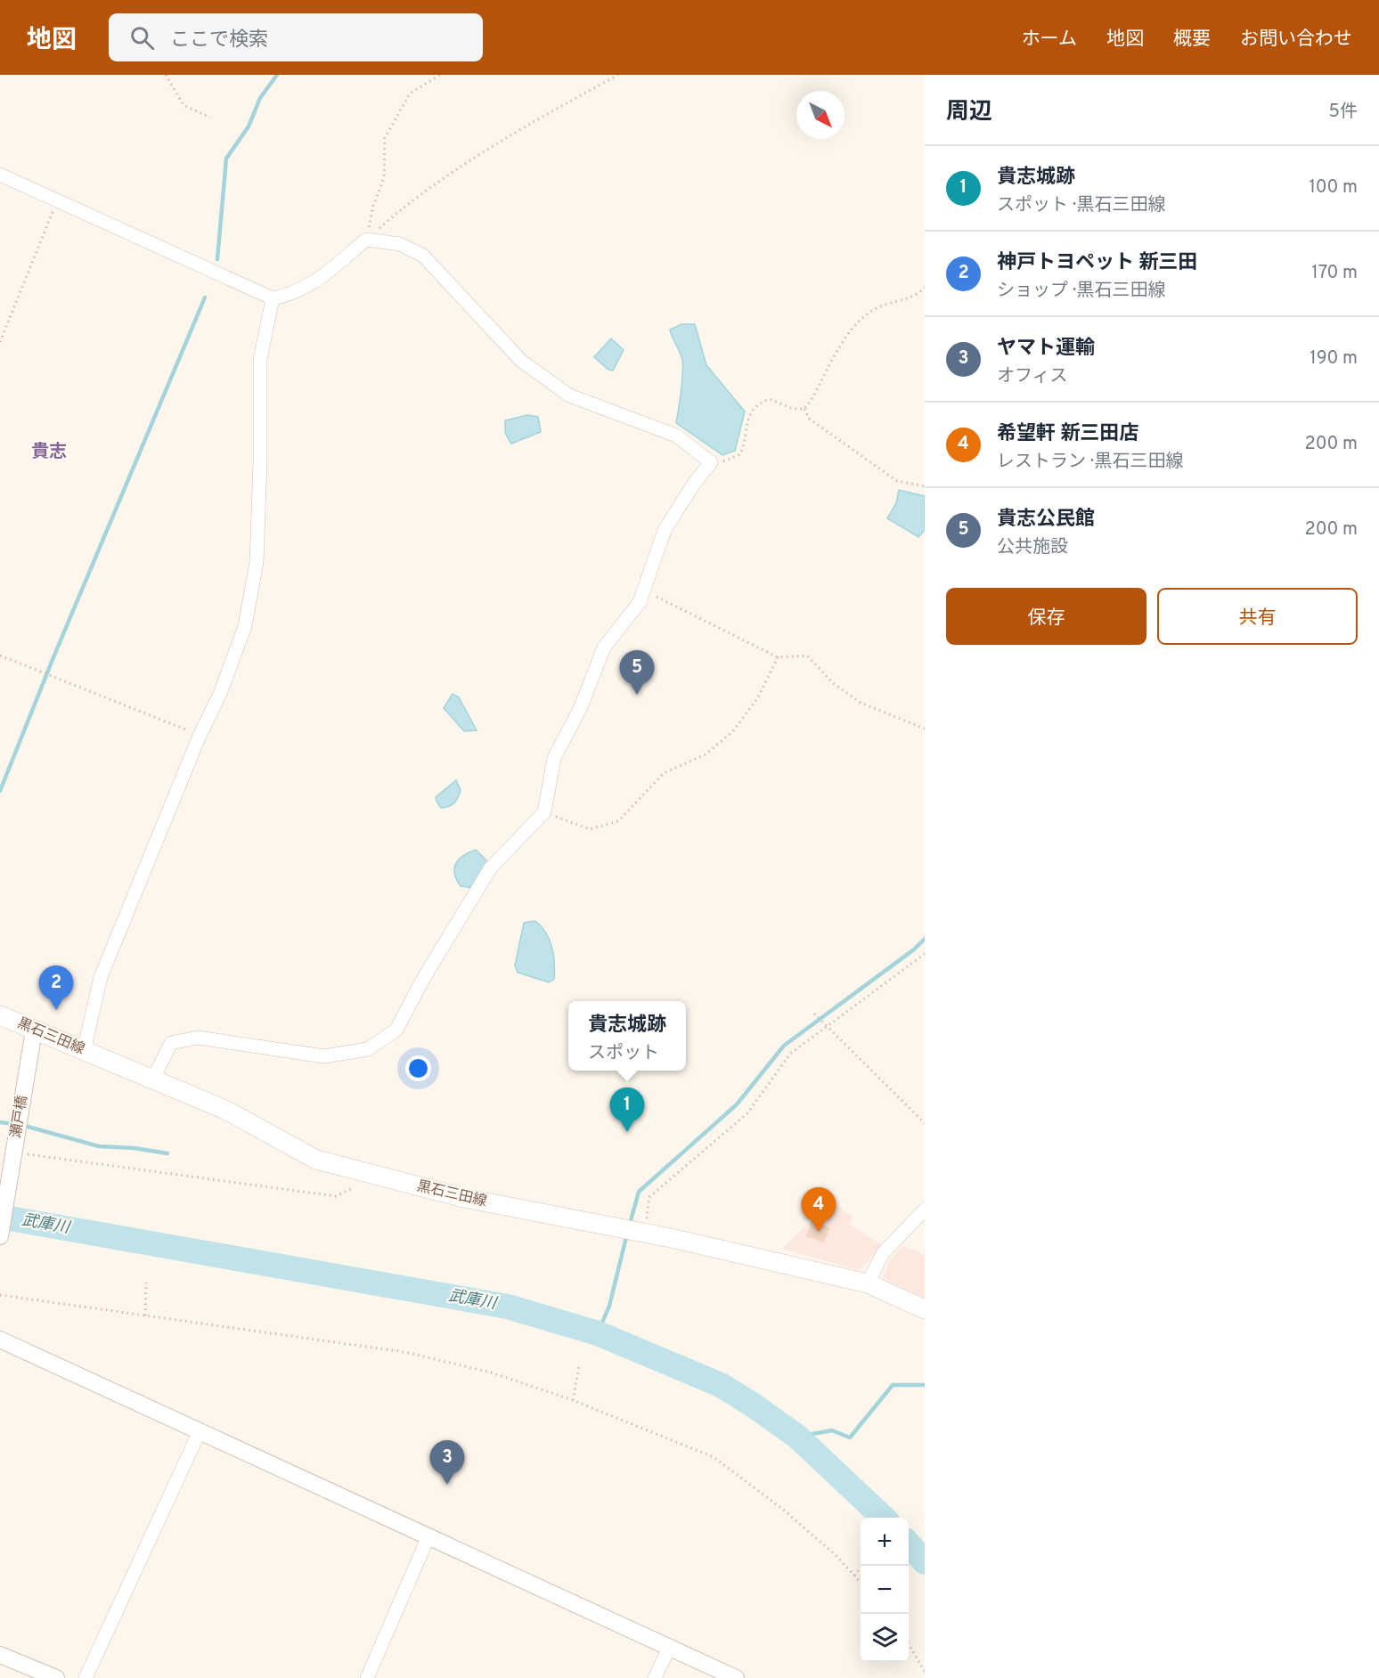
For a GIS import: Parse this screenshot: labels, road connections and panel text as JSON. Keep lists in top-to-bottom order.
{
  "streets": {
    "main road": ["黒石三田線"],
    "street": ["瀬戸橋"]
  },
  "crossings": [
    ["黒石三田線", "瀬戸橋"]
  ],
  "districts": ["貴志"],
  "water": ["武庫川"],
  "north": "bottom right",
  "page": {
    "header": "地図",
    "search": "ここで検索",
    "nav": [
      "ホーム",
      "地図",
      "概要",
      "お問い合わせ"
    ],
    "heading": ["周辺", "5件"],
    "list": [
      {
        "mark": "1",
        "name": "貴志城跡",
        "note": "スポット · 黒石三田線",
        "value": "100 m"
      },
      {
        "mark": "2",
        "name": "神戸トヨペット 新三田",
        "note": "ショップ · 黒石三田線",
        "value": "170 m"
      },
      {
        "mark": "3",
        "name": "ヤマト運輸",
        "note": "オフィス",
        "value": "190 m"
      },
      {
        "mark": "4",
        "name": "希望軒 新三田店",
        "note": "レストラン · 黒石三田線",
        "value": "200 m"
      },
      {
        "mark": "5",
        "name": "貴志公民館",
        "note": "公共施設",
        "value": "200 m"
      }
    ],
    "buttons": ["保存", "共有"],
    "pins": [
      "5",
      "2",
      "1",
      "4",
      "3"
    ],
    "popup": ["貴志城跡", "スポット"],
    "map_buttons": ["+", "−"]
  }
}
